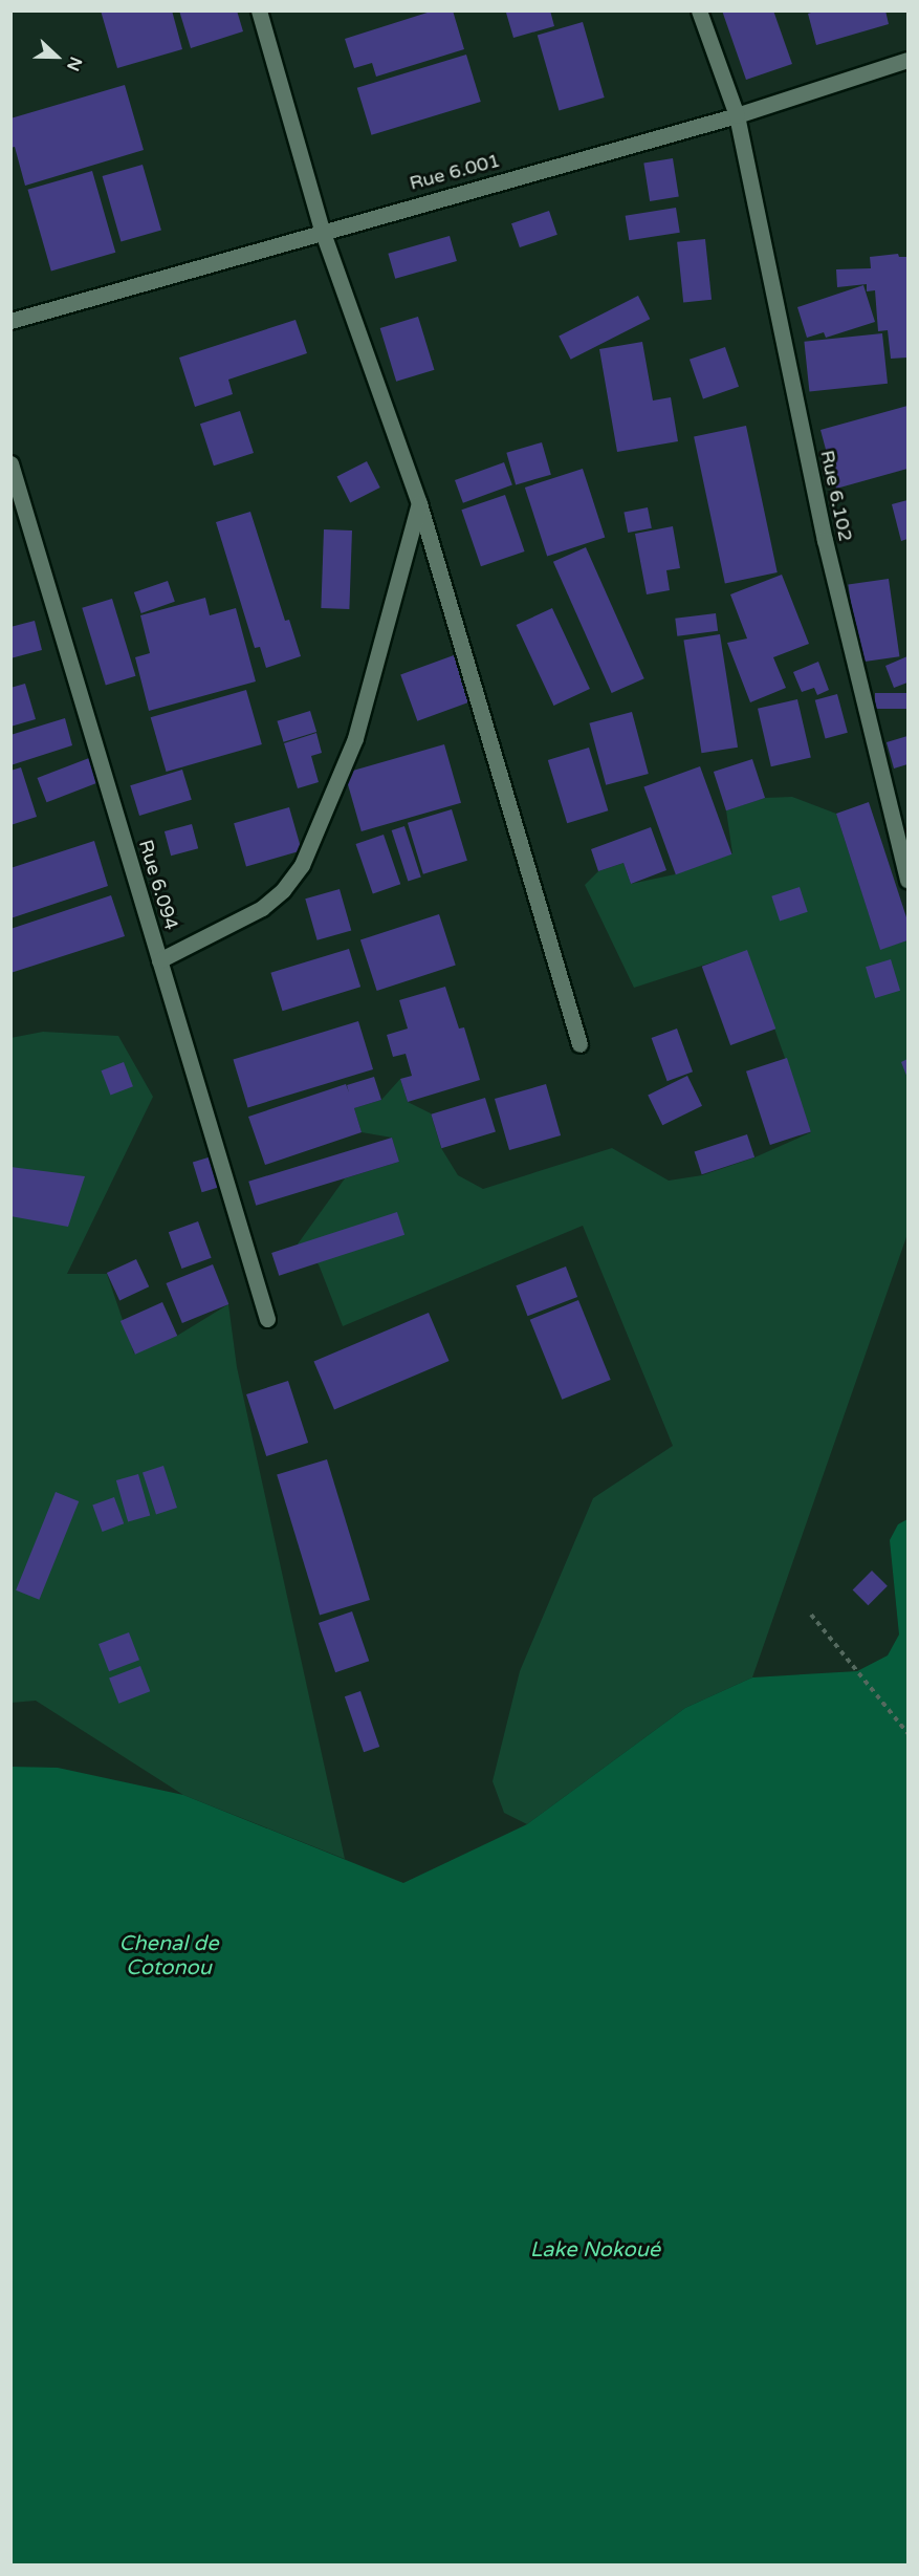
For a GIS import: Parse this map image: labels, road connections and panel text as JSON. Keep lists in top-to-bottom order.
{
  "streets": {
    "street": ["Rue 6.001", "Rue 6.102", "Rue 6.094"]
  },
  "crossings": [
    ["Rue 6.001", "Rue 6.102"]
  ],
  "water": ["Chenal de Cotonou", "Lake Nokoué"],
  "north": "right"
}
